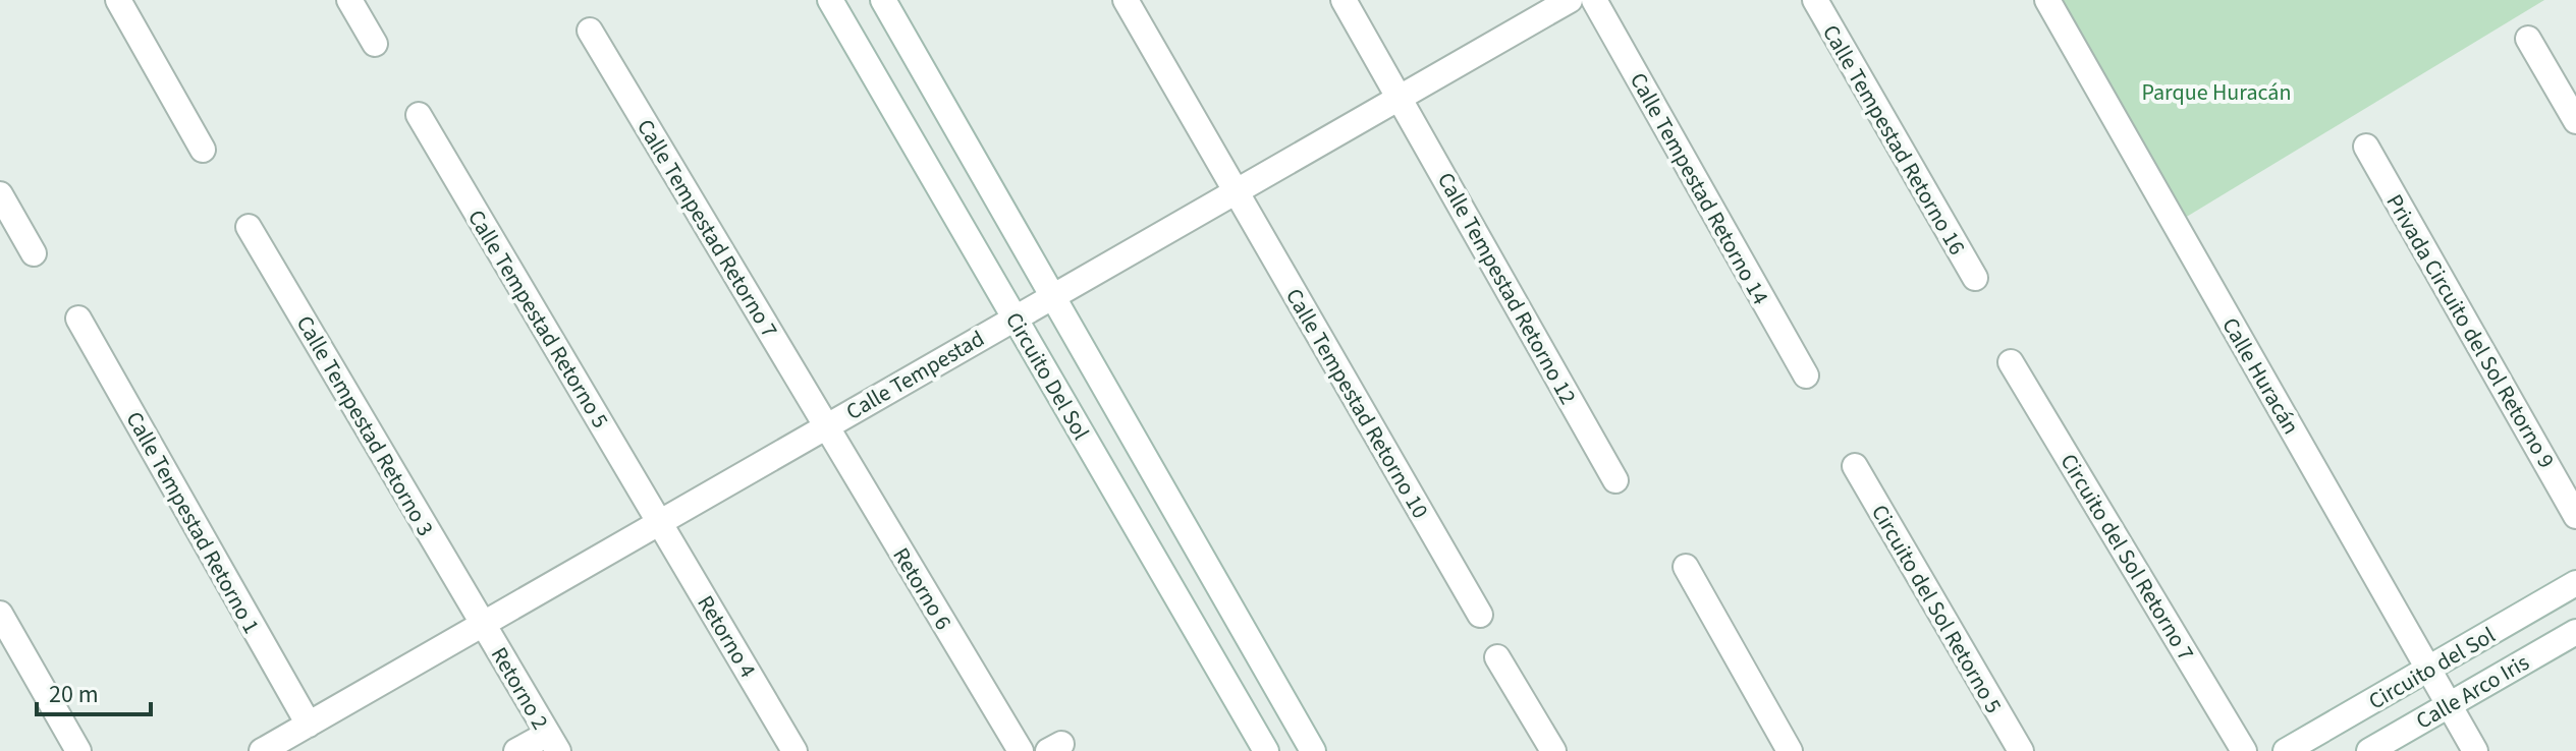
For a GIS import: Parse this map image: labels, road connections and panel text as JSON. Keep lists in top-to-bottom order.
{
  "streets": {
    "street": [
      "Calle Tempestad Retorno 16",
      "Calle Tempestad Retorno 14",
      "Calle Tempestad Retorno 7",
      "Calle Tempestad Retorno 12",
      "Calle Tempestad Retorno 5",
      "Privada Circuito del Sol Retorno 9",
      "Calle Tempestad",
      "Circuito Del Sol",
      "Calle Huracán",
      "Calle Tempestad Retorno 10",
      "Calle Tempestad Retorno 3",
      "Calle Tempestad Retorno 1",
      "Circuito del Sol Retorno 7",
      "Retorno 6",
      "Circuito del Sol Retorno 5",
      "Retorno 4",
      "Circuito del Sol",
      "Retorno 2",
      "Calle Arco Iris"
    ]
  },
  "crossings": [
    ["Calle Tempestad Retorno 7", "Calle Tempestad"],
    ["Calle Tempestad Retorno 7", "Retorno 6"],
    ["Calle Tempestad Retorno 12", "Calle Tempestad"],
    ["Calle Tempestad Retorno 5", "Calle Tempestad"],
    ["Calle Tempestad Retorno 5", "Retorno 4"],
    ["Calle Tempestad", "Circuito Del Sol"],
    ["Calle Tempestad", "Calle Tempestad Retorno 10"],
    ["Calle Tempestad", "Calle Tempestad Retorno 3"],
    ["Calle Tempestad", "Calle Tempestad Retorno 1"],
    ["Calle Tempestad", "Retorno 6"],
    ["Calle Tempestad", "Retorno 4"],
    ["Calle Tempestad", "Retorno 2"],
    ["Calle Huracán", "Circuito del Sol"],
    ["Calle Huracán", "Calle Arco Iris"],
    ["Calle Tempestad Retorno 3", "Retorno 2"]
  ],
  "parks": ["Parque Huracán"],
  "scale_bar": "20 m"
}
